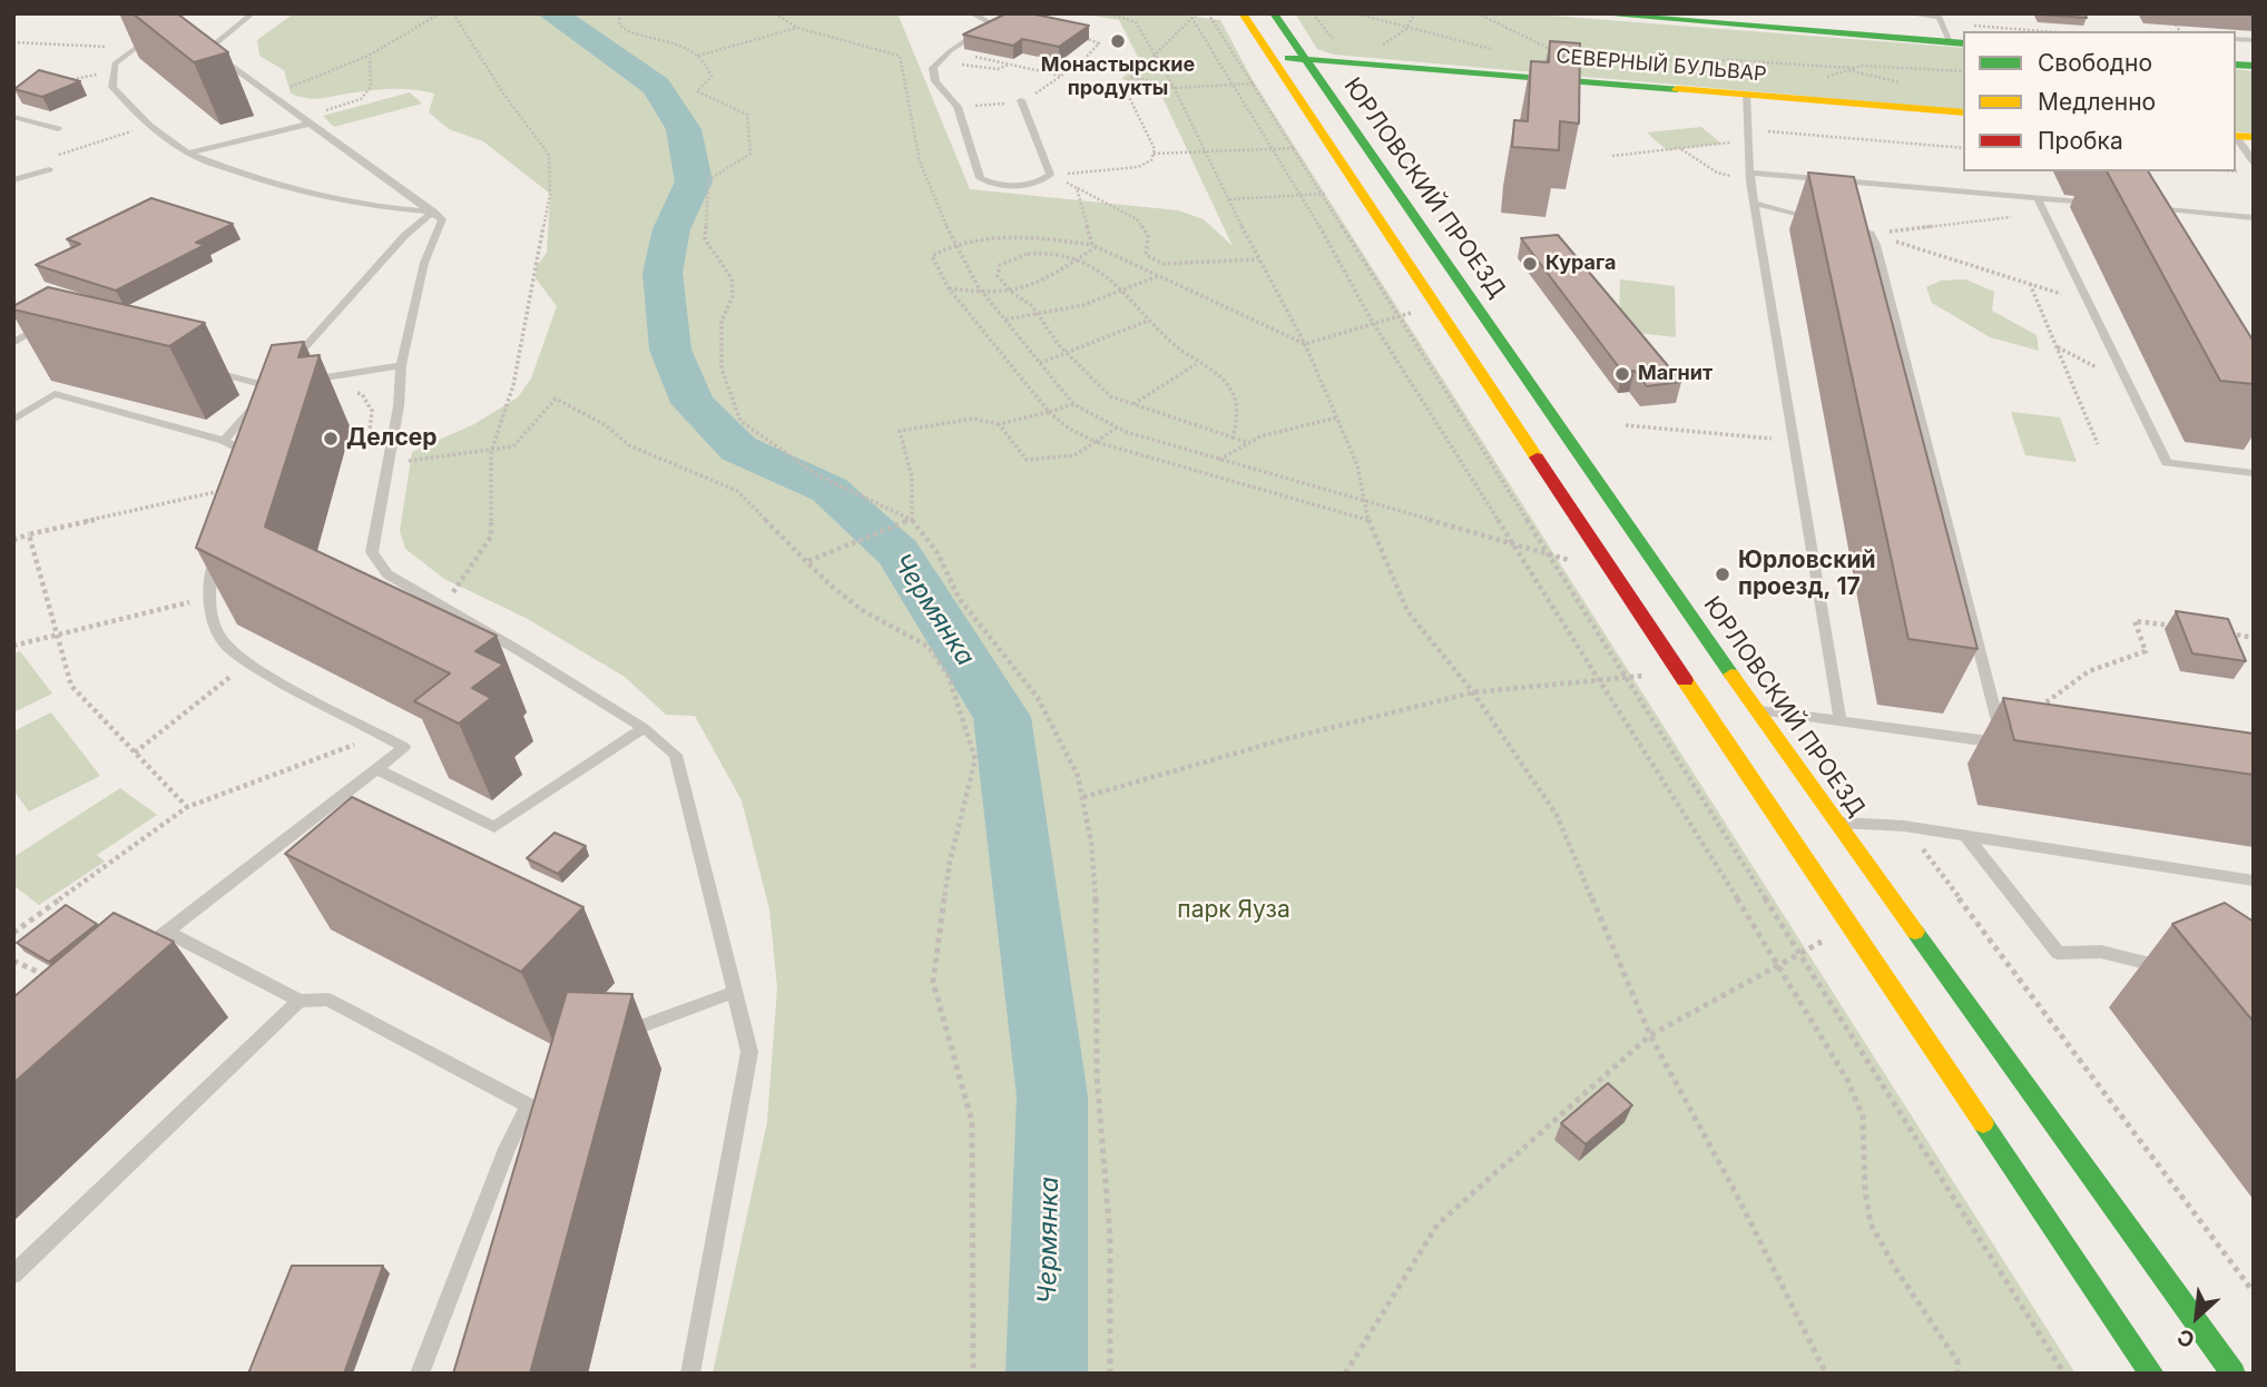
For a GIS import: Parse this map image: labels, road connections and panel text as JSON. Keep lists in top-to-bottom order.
{
  "streets": {
    "main road": ["СЕВЕРНЫЙ БУЛЬВАР", "ЮРЛОВСКИЙ ПРОЕЗД"]
  },
  "crossings": [
    ["СЕВЕРНЫЙ БУЛЬВАР", "ЮРЛОВСКИЙ ПРОЕЗД"]
  ],
  "water": ["Чермянка"],
  "parks": ["парк Яуза"],
  "places": [
    "Монастырские продукты",
    "Курага",
    "Магнит",
    "Делсер",
    "Юрловский проезд, 17"
  ],
  "legend": ["Свободно", "Медленно", "Пробка"],
  "north": "bottom left"
}
